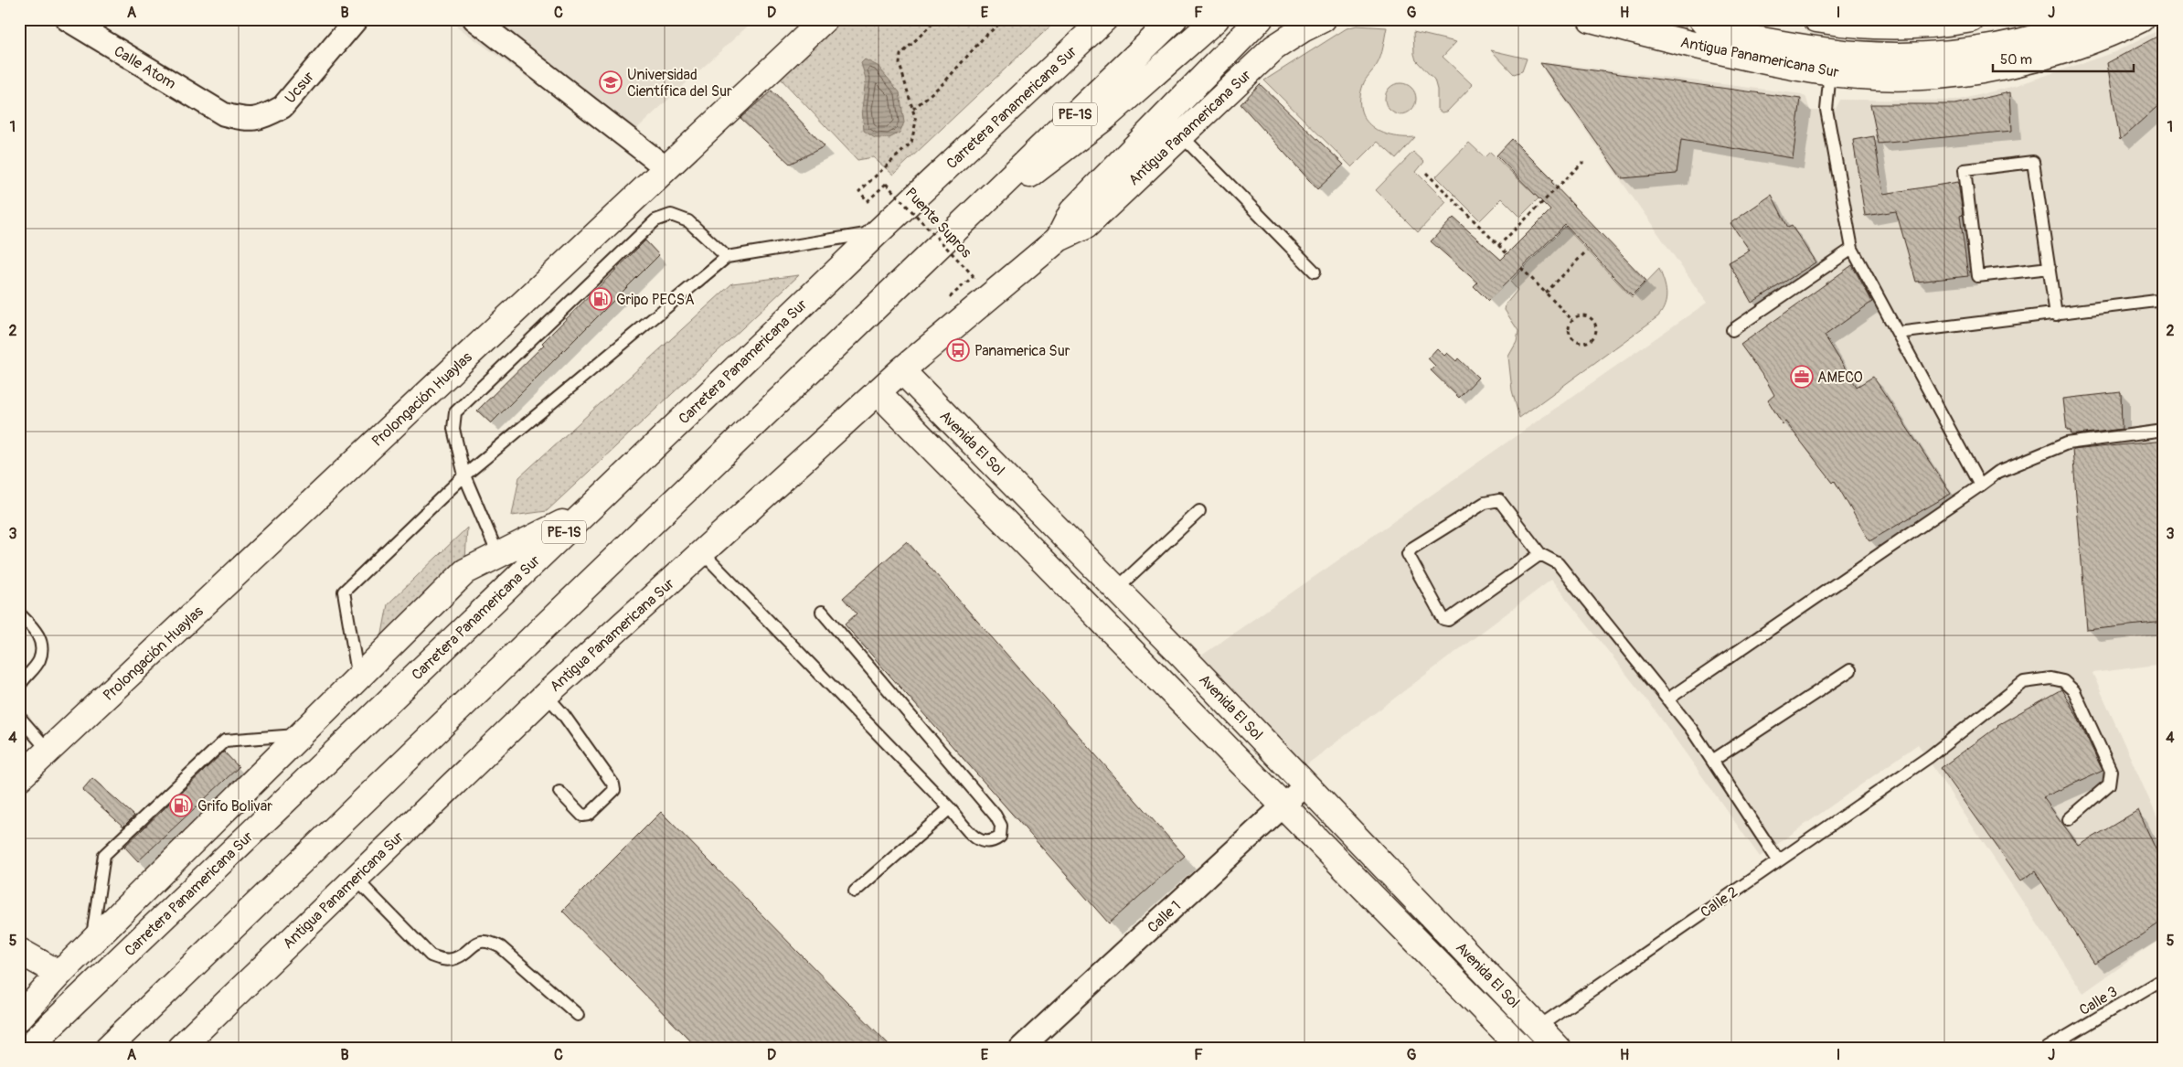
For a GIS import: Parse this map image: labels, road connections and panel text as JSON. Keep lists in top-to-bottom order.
{
  "streets": {
    "main road": [
      "Antigua Panamericana Sur",
      "Carretera Panamericana Sur",
      "PE-1S",
      "Prolongación Huaylas",
      "Avenida El Sol"
    ],
    "street": [
      "Calle Atom",
      "Ucsur",
      "Calle 2",
      "Calle 1"
    ],
    "lane": ["Calle 3"],
    "path": ["Puente Supros"]
  },
  "crossings": [
    ["Antigua Panamericana Sur", "Avenida El Sol"],
    ["Calle Atom", "Ucsur"],
    ["Avenida El Sol", "Calle 2"],
    ["Avenida El Sol", "Calle 1"]
  ],
  "places": {
    "school or university": ["Universidad Científica del Sur"],
    "fuel station": ["Gripo PECSA", "Grifo Bolivar"],
    "bus stop": ["Panamerica Sur"],
    "office": ["AMECO"]
  },
  "scale_bar": "50 m",
  "grid": {
    "columns": [
      "A",
      "B",
      "C",
      "D",
      "E",
      "F",
      "G",
      "H",
      "I",
      "J"
    ],
    "rows": [
      "1",
      "2",
      "3",
      "4",
      "5"
    ]
  }
}
